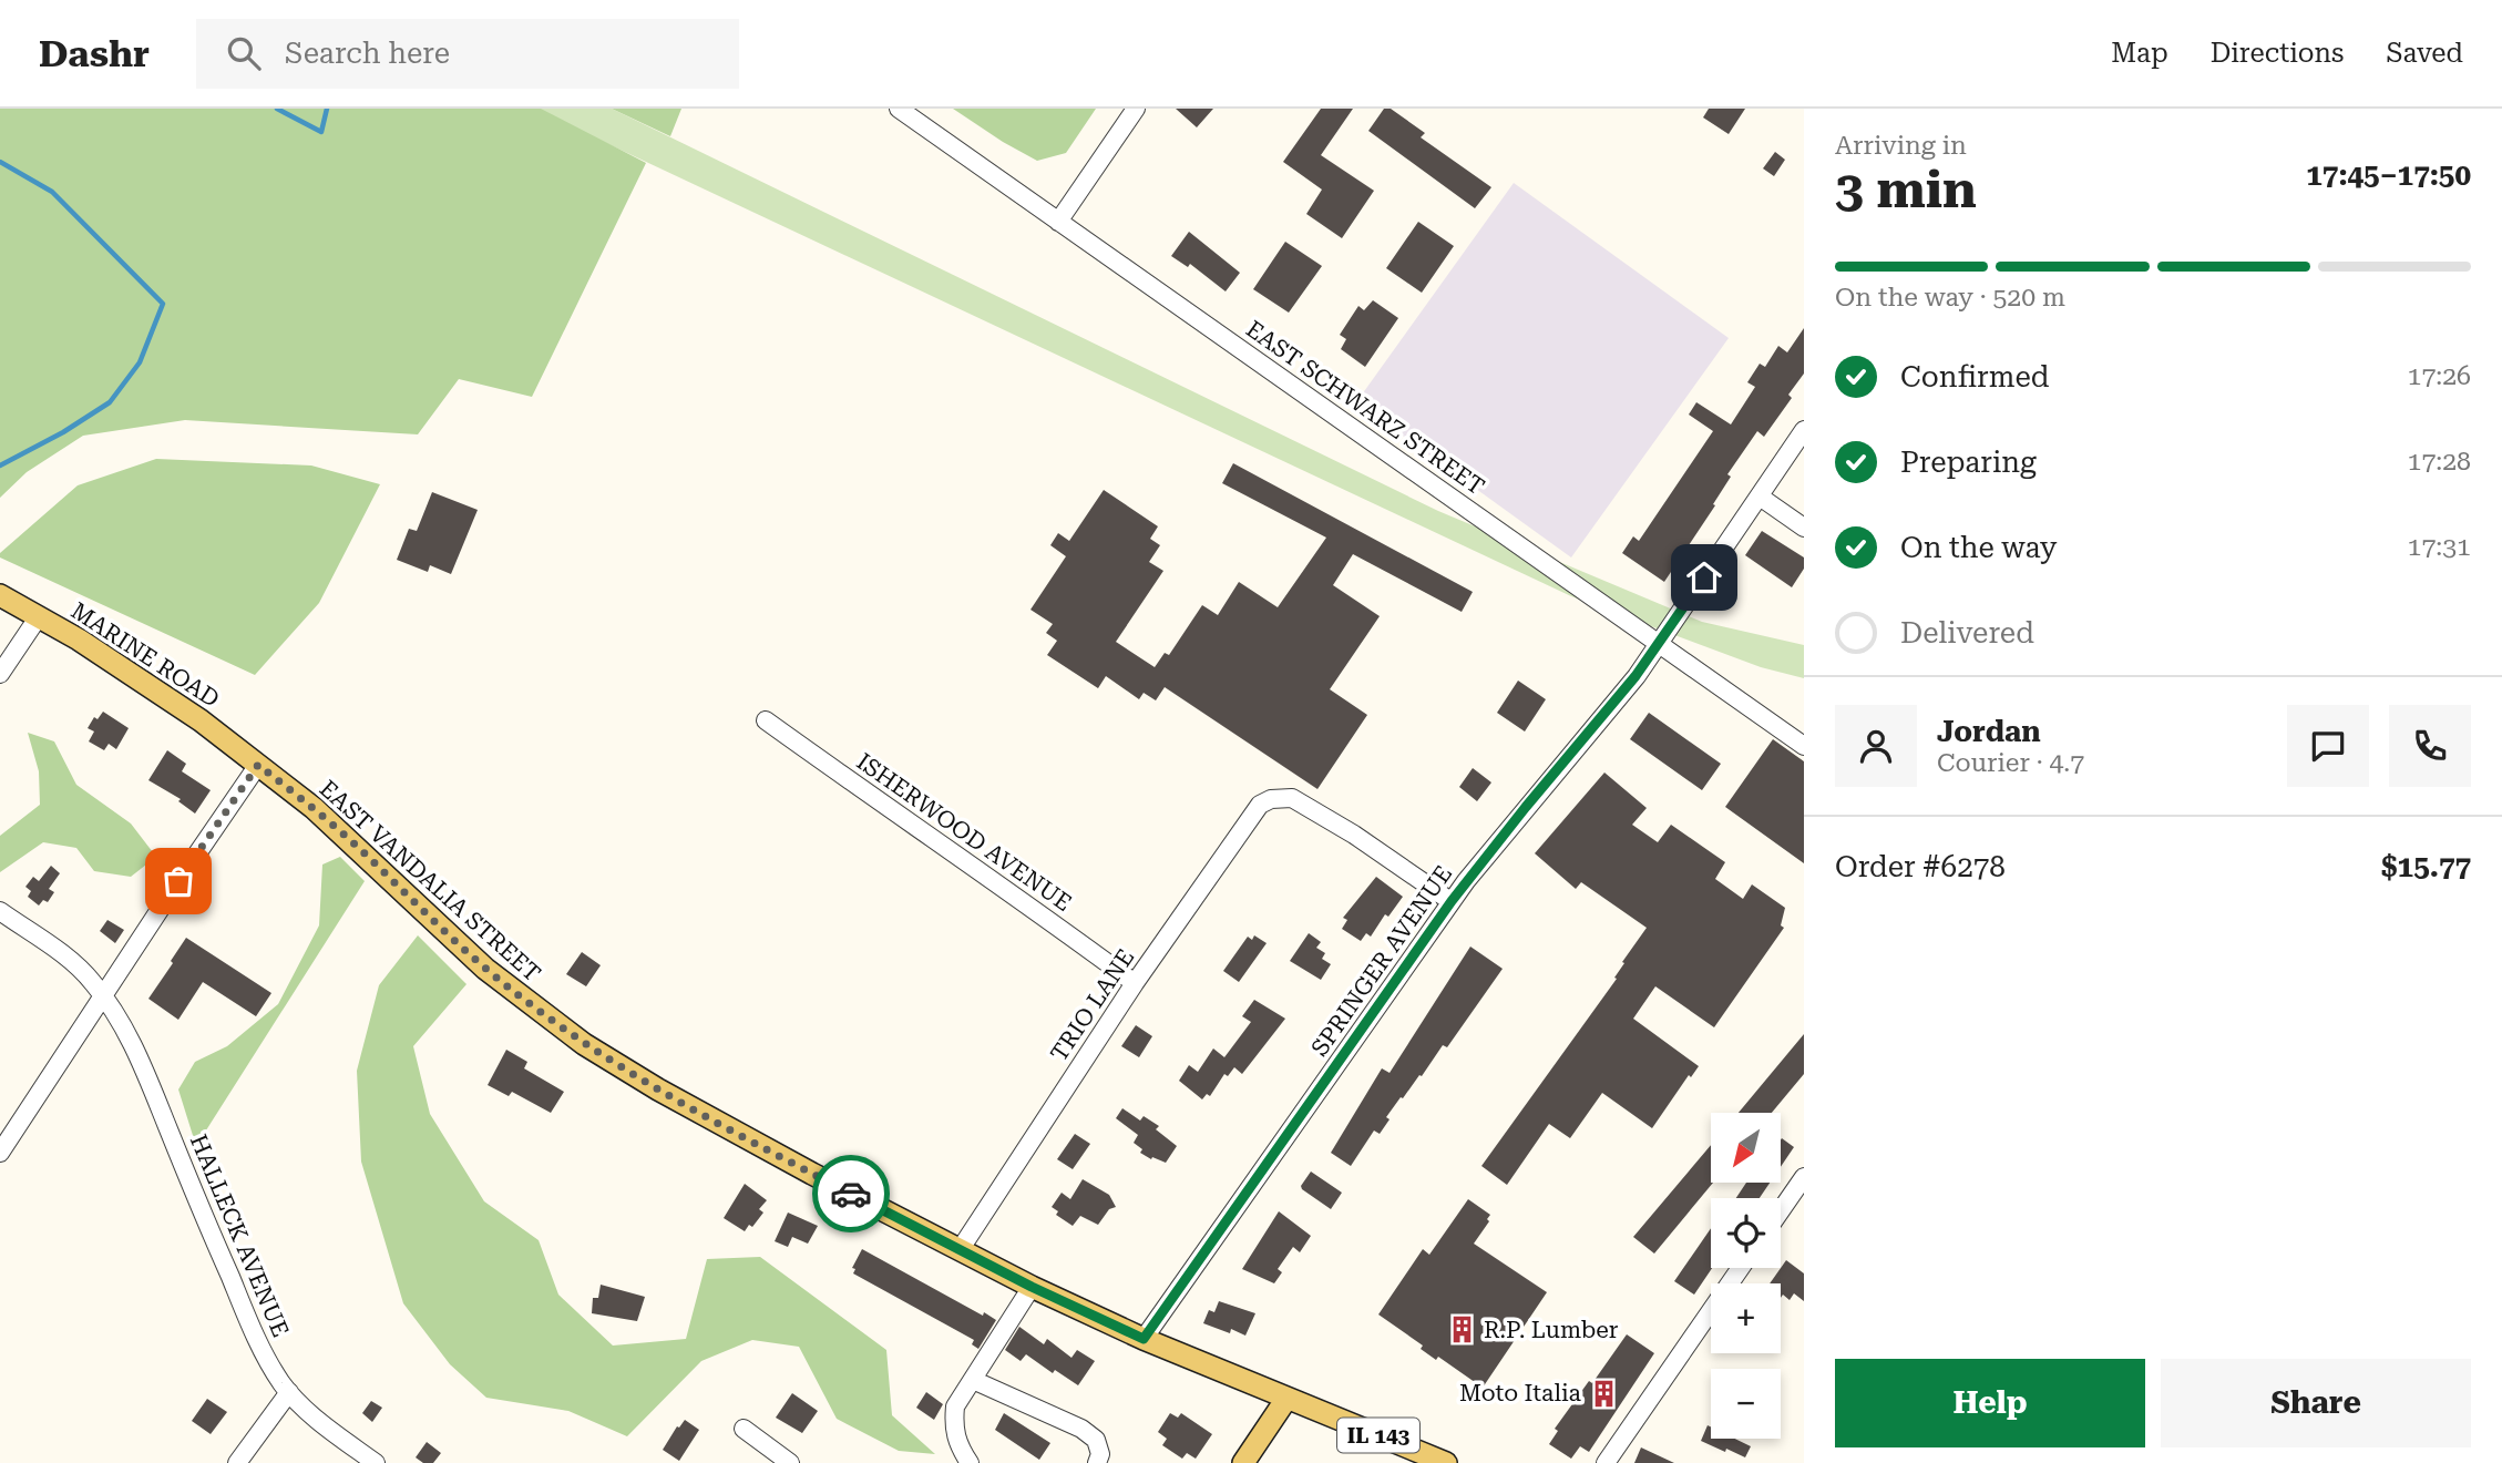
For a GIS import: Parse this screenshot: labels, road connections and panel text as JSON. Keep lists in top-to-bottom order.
{
  "streets": {
    "main road": ["MARINE ROAD", "EAST VANDALIA STREET", "IL 143"],
    "street": [
      "EAST SCHWARZ STREET",
      "ISHERWOOD AVENUE",
      "SPRINGER AVENUE",
      "TRIO LANE",
      "HALLECK AVENUE"
    ]
  },
  "crossings": [
    ["EAST SCHWARZ STREET", "SPRINGER AVENUE"],
    ["MARINE ROAD", "EAST VANDALIA STREET"],
    ["ISHERWOOD AVENUE", "TRIO LANE"],
    ["EAST VANDALIA STREET", "SPRINGER AVENUE"],
    ["EAST VANDALIA STREET", "TRIO LANE"],
    ["SPRINGER AVENUE", "TRIO LANE"]
  ],
  "places": {
    "building": ["R.P. Lumber", "Moto Italia"]
  },
  "north": "bottom left",
  "page": {
    "header": "Dashr",
    "search": "Search here",
    "nav": ["Map", "Directions", "Saved"],
    "heading": ["3 min", "Arriving in", "17:45–17:50"],
    "panel": [
      "Jordan",
      "Courier · 4.7",
      "Order #6278",
      "$15.77"
    ],
    "bar": "On the way · 520 m",
    "list": [
      ["Confirmed", "17:26"],
      ["Preparing", "17:28"],
      ["On the way", "17:31"],
      "Delivered"
    ],
    "map_buttons": ["+", "−"],
    "buttons": ["Help", "Share"]
  }
}
